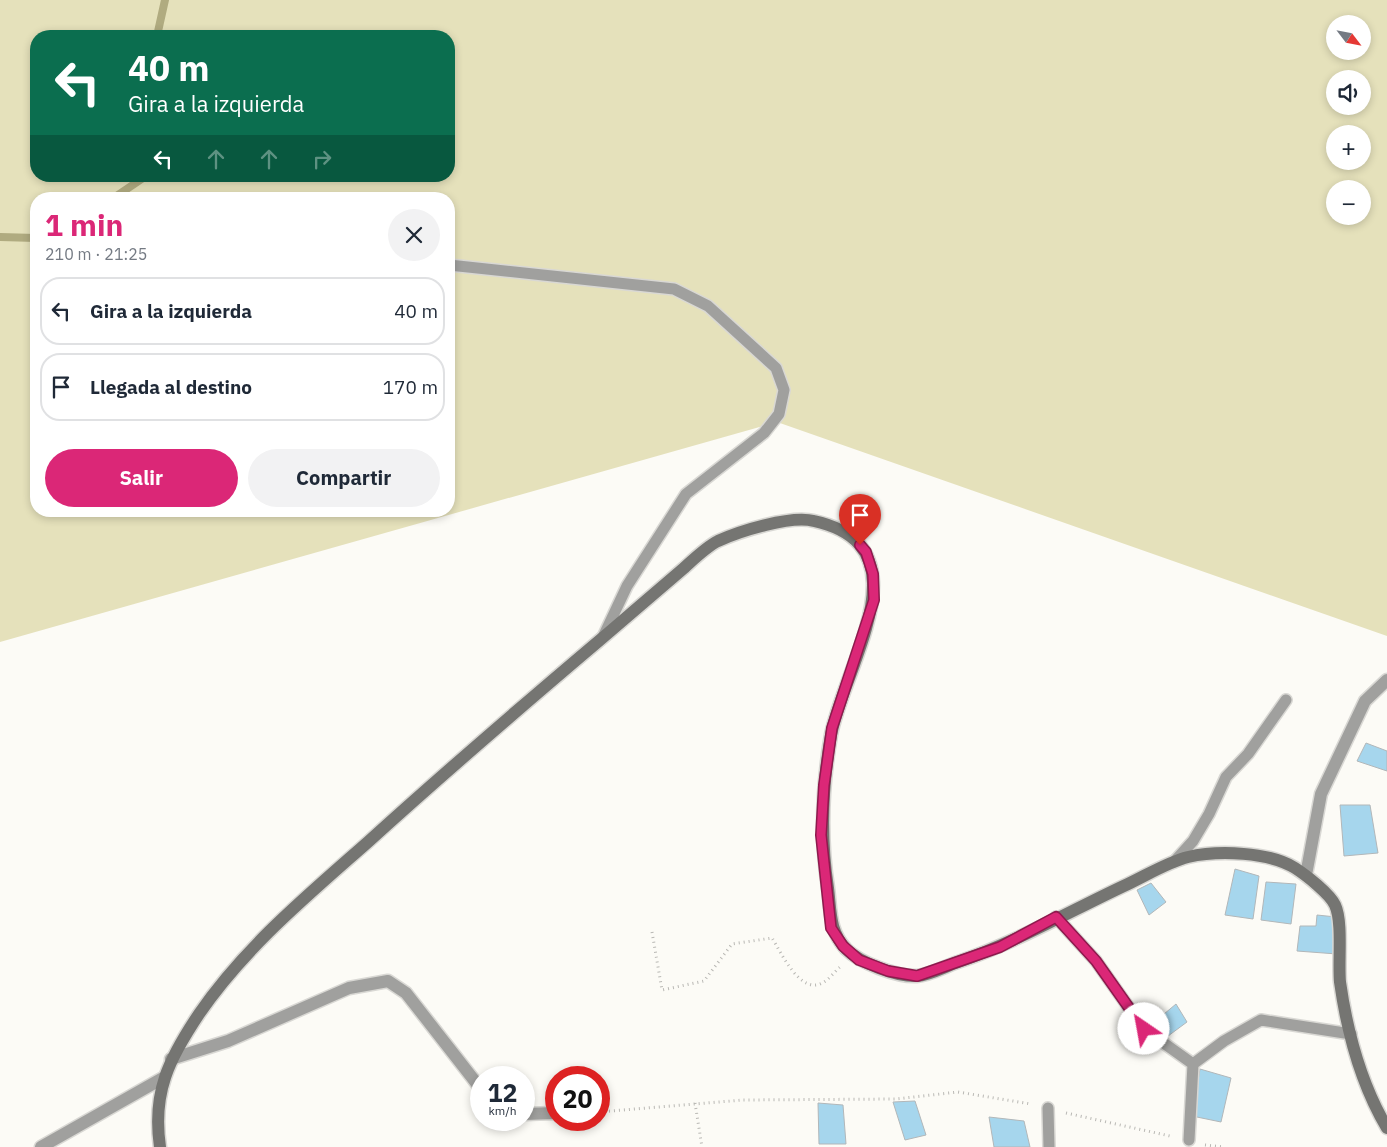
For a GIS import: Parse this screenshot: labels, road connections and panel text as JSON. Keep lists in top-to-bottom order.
{
  "north": "bottom right",
  "page": {
    "map_buttons": ["+", "−"],
    "turn": ["40 m", "Gira a la izquierda"],
    "heading": ["1 min", "210 m · 21:25"],
    "list": [
      {
        "name": "Gira a la izquierda",
        "value": "40 m"
      },
      {
        "name": "Llegada al destino",
        "value": "170 m"
      }
    ],
    "buttons": ["Salir", "Compartir"],
    "speed": "12 km/h",
    "limit": "20"
  }
}
